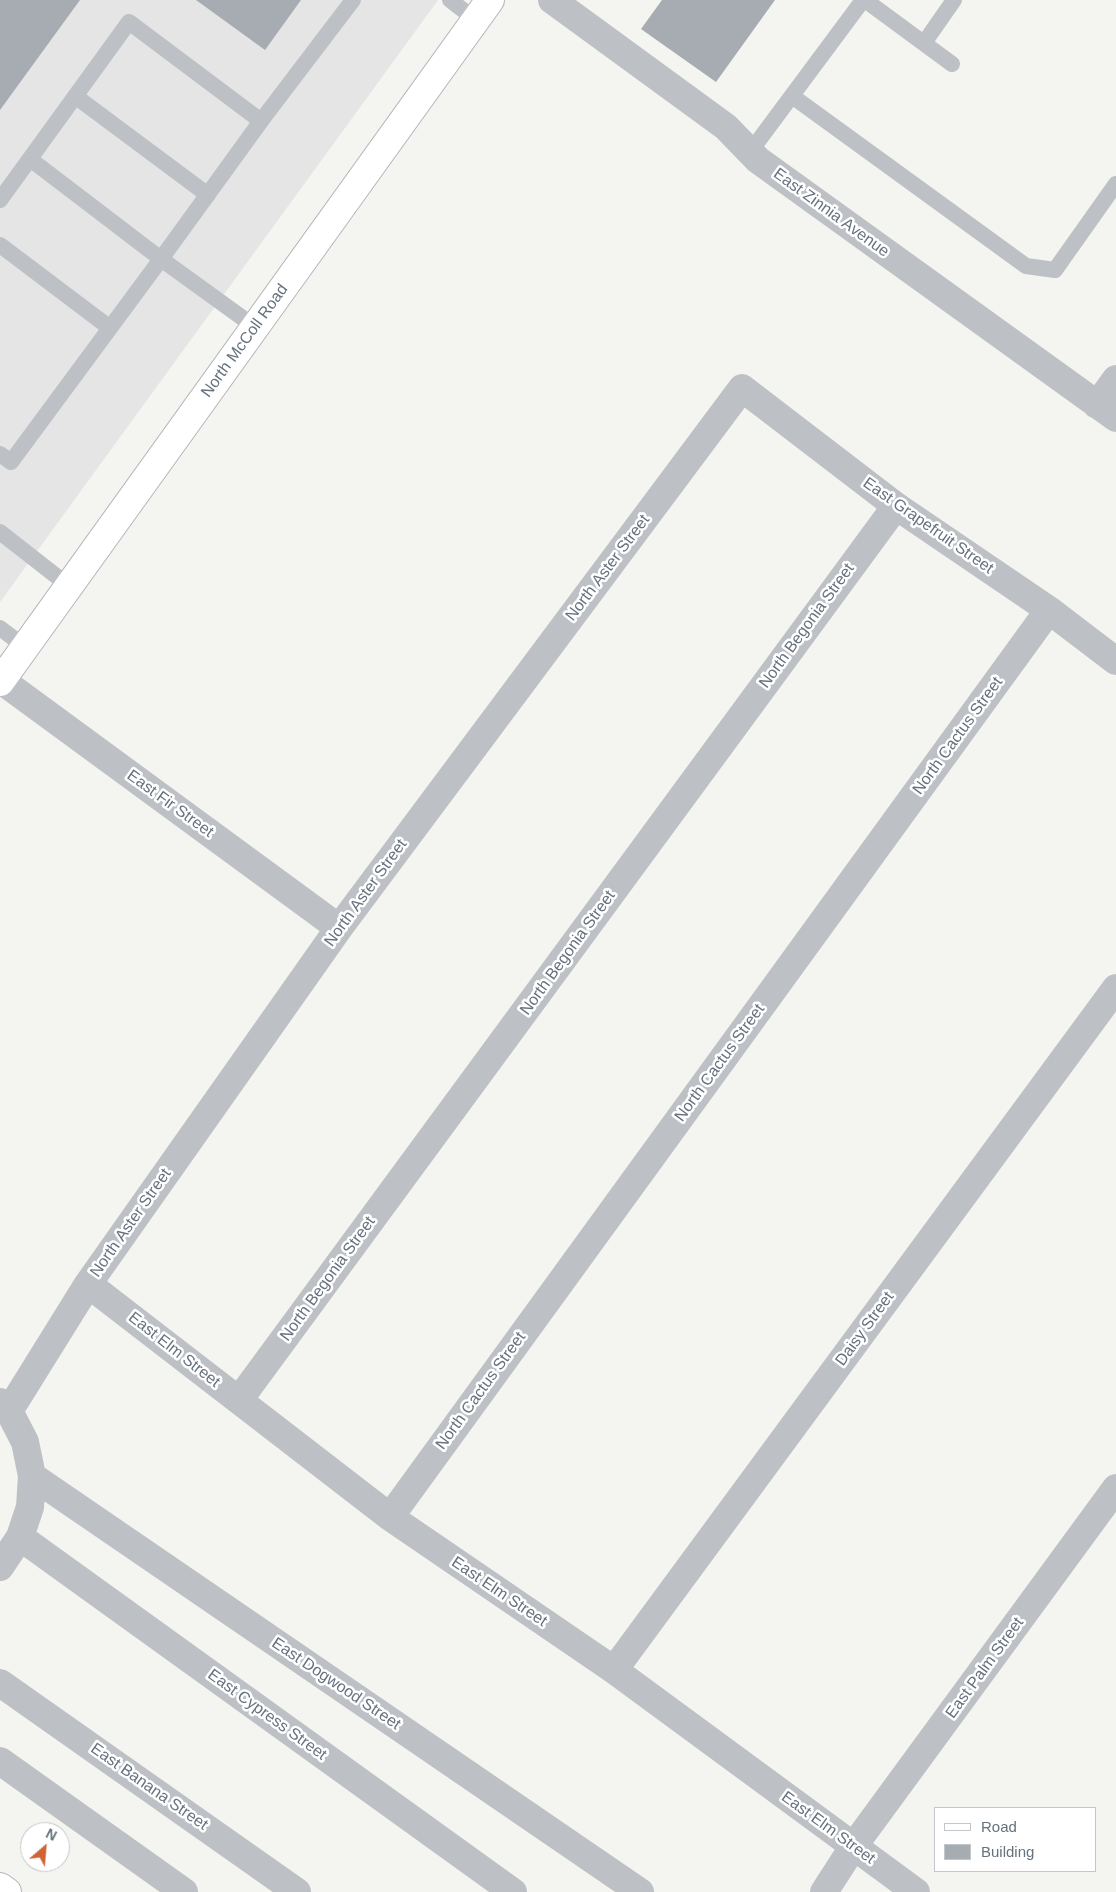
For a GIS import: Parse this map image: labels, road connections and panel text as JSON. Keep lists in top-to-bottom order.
{
  "streets": {
    "main road": ["North McColl Road"],
    "street": [
      "East Zinnia Avenue",
      "East Grapefruit Street",
      "North Aster Street",
      "North Begonia Street",
      "North Cactus Street",
      "East Fir Street",
      "Daisy Street",
      "East Elm Street",
      "East Palm Street",
      "East Dogwood Street",
      "East Cypress Street",
      "East Banana Street"
    ]
  },
  "crossings": [
    ["North McColl Road", "East Fir Street"],
    ["East Grapefruit Street", "North Aster Street"],
    ["East Grapefruit Street", "North Begonia Street"],
    ["East Grapefruit Street", "North Cactus Street"],
    ["North Aster Street", "East Fir Street"],
    ["North Aster Street", "East Elm Street"],
    ["North Begonia Street", "East Elm Street"],
    ["North Cactus Street", "East Elm Street"],
    ["Daisy Street", "East Elm Street"],
    ["East Elm Street", "East Palm Street"]
  ],
  "legend": ["Road", "Building"],
  "north": "top right"
}
